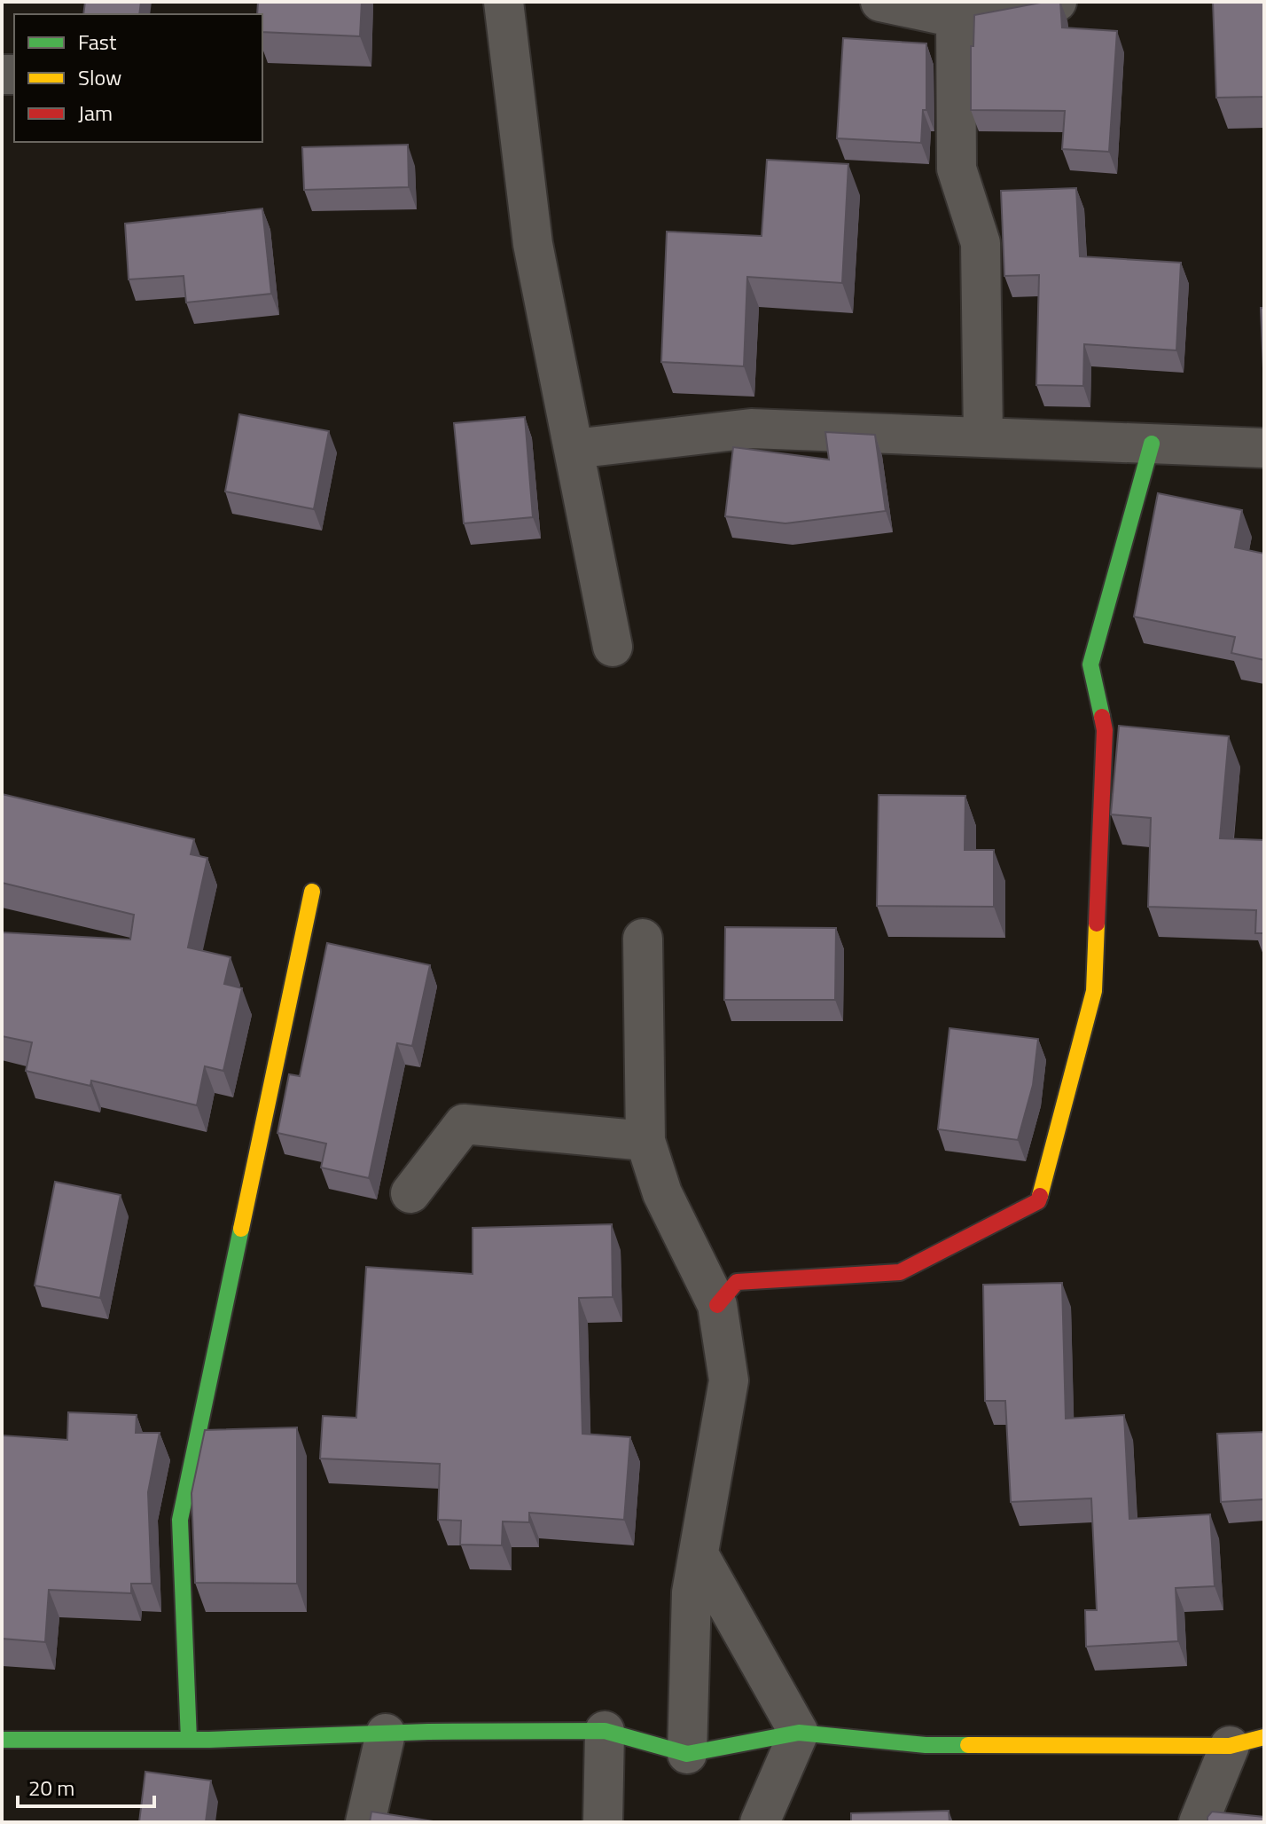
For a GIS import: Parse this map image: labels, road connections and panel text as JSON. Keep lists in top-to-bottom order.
{
  "legend": ["Fast", "Slow", "Jam"],
  "scale_bar": "20 m"
}
